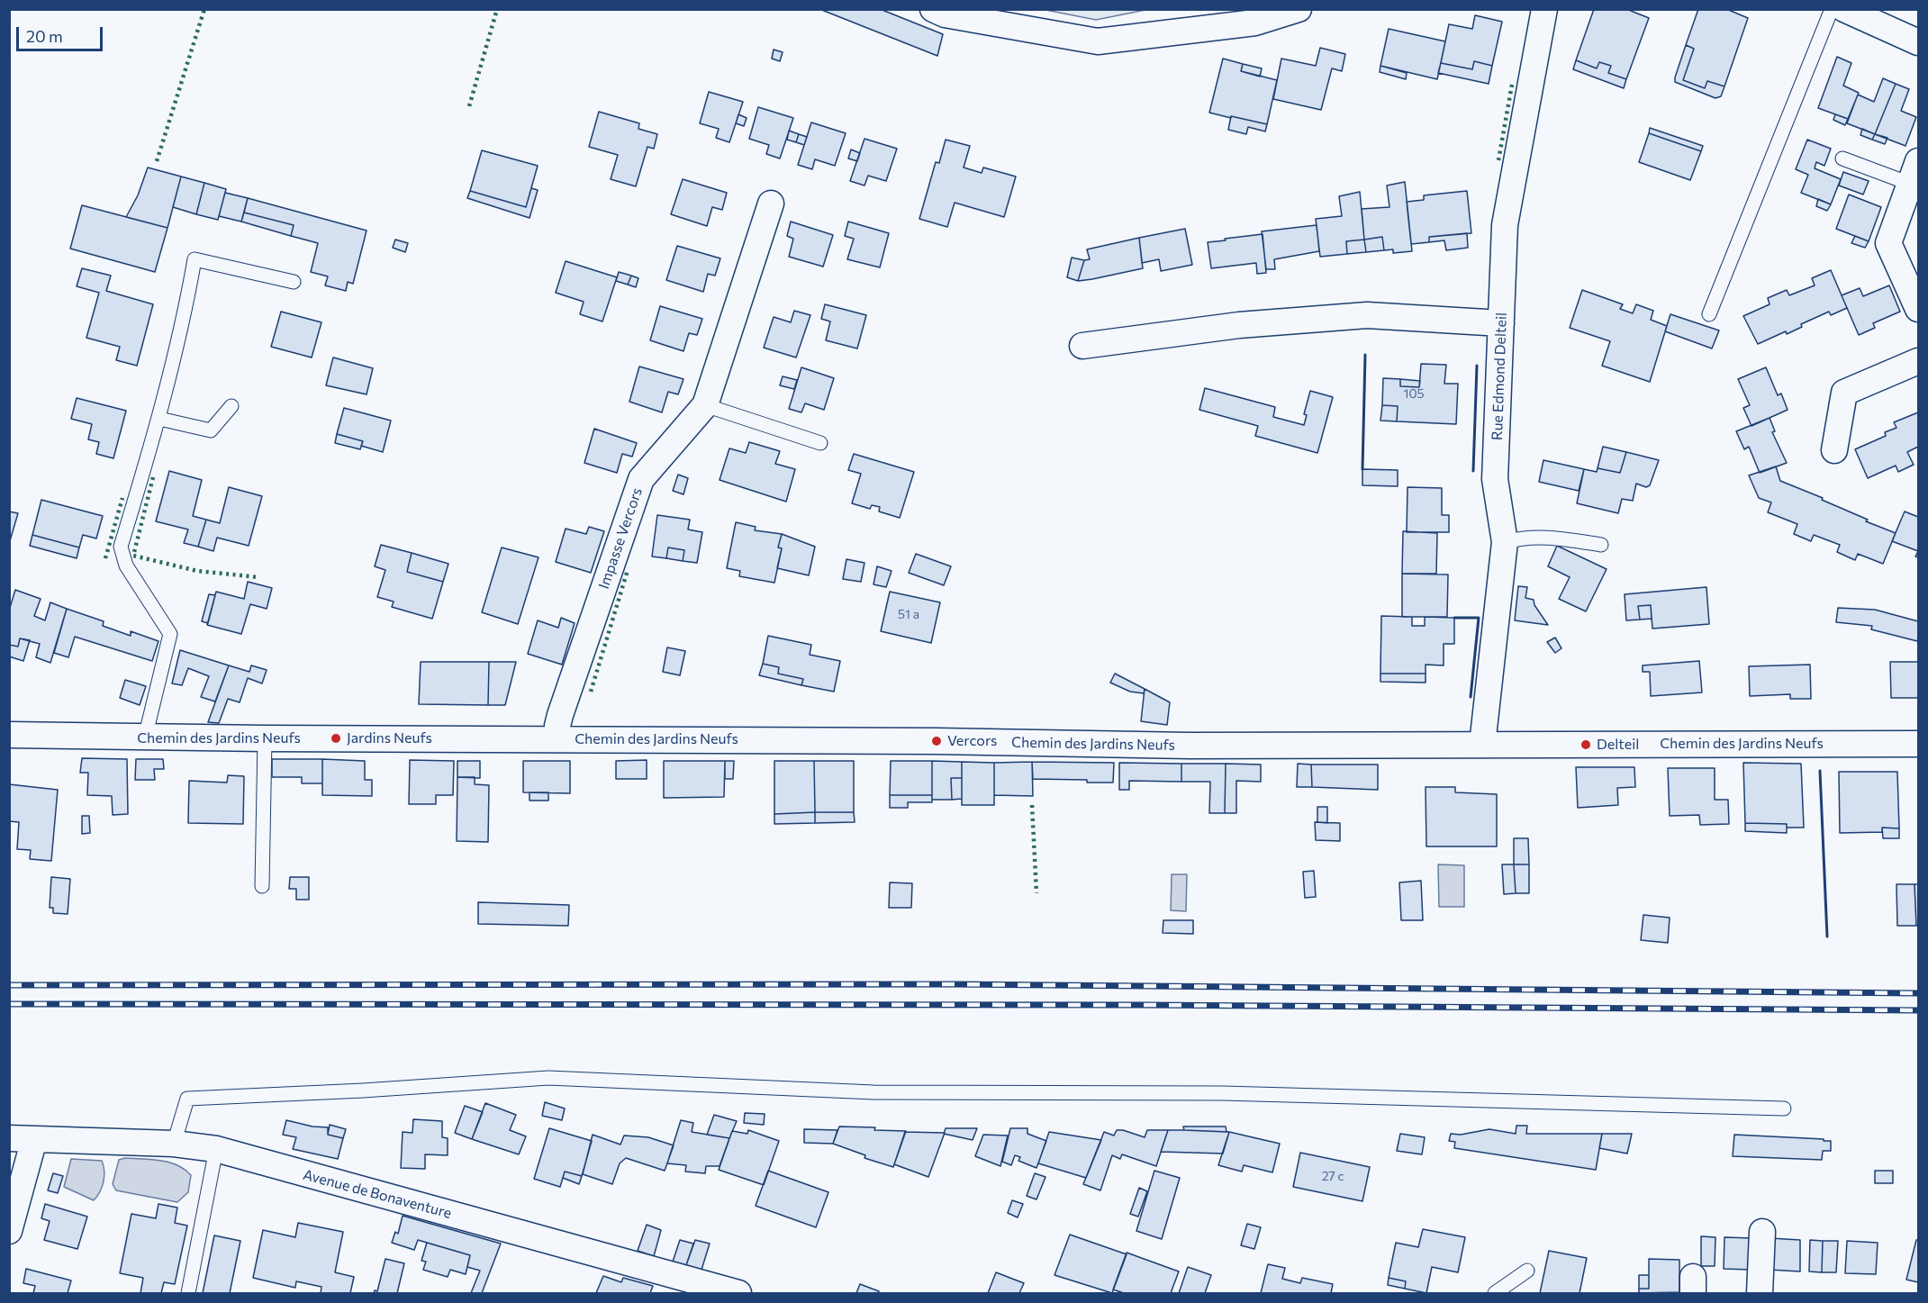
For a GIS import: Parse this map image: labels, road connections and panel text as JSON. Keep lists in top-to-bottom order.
{
  "streets": {
    "street": [
      "Rue Edmond Delteil",
      "Impasse Vercors",
      "Chemin des Jardins Neufs",
      "Avenue de Bonaventure"
    ]
  },
  "crossings": [
    ["Rue Edmond Delteil", "Chemin des Jardins Neufs"],
    ["Impasse Vercors", "Chemin des Jardins Neufs"]
  ],
  "places": ["Jardins Neufs", "Vercors", "Delteil"],
  "house_numbers": ["105", "51 a", "27 c"],
  "scale_bar": "20 m"
}
